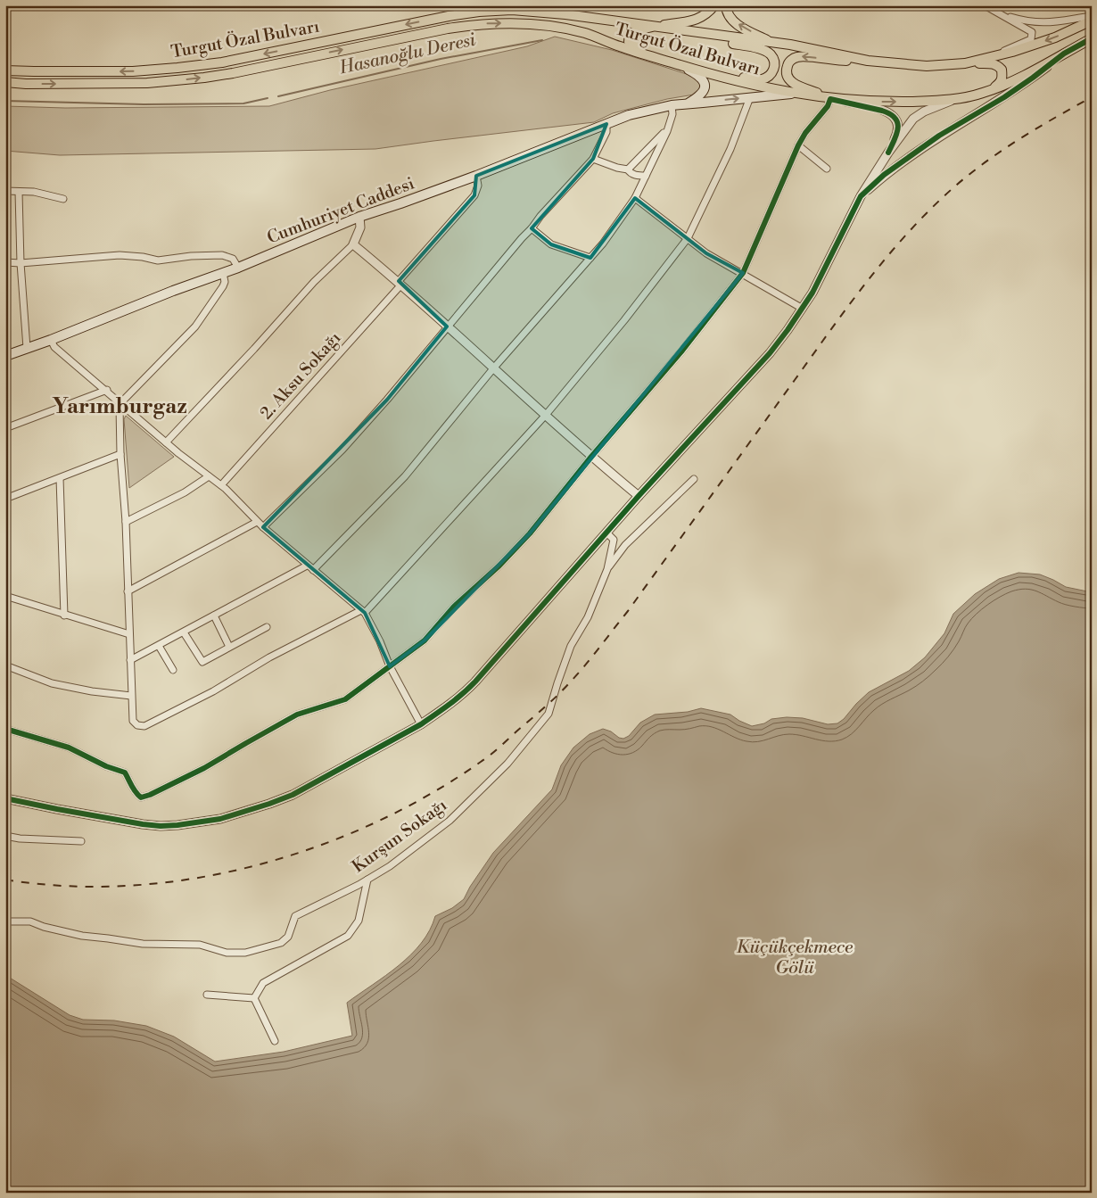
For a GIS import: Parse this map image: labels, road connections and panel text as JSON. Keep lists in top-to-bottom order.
{
  "streets": {
    "main road": ["Turgut Özal Bulvarı", "Cumhuriyet Caddesi"],
    "street": ["2. Aksu Sokağı", "Kurşun Sokağı"]
  },
  "crossings": [
    ["Turgut Özal Bulvarı", "Cumhuriyet Caddesi"],
    ["Cumhuriyet Caddesi", "2. Aksu Sokağı"]
  ],
  "districts": ["Yarımburgaz"],
  "water": ["Hasanoğlu Deresi", "Küçükçekmece Gölü"]
}
